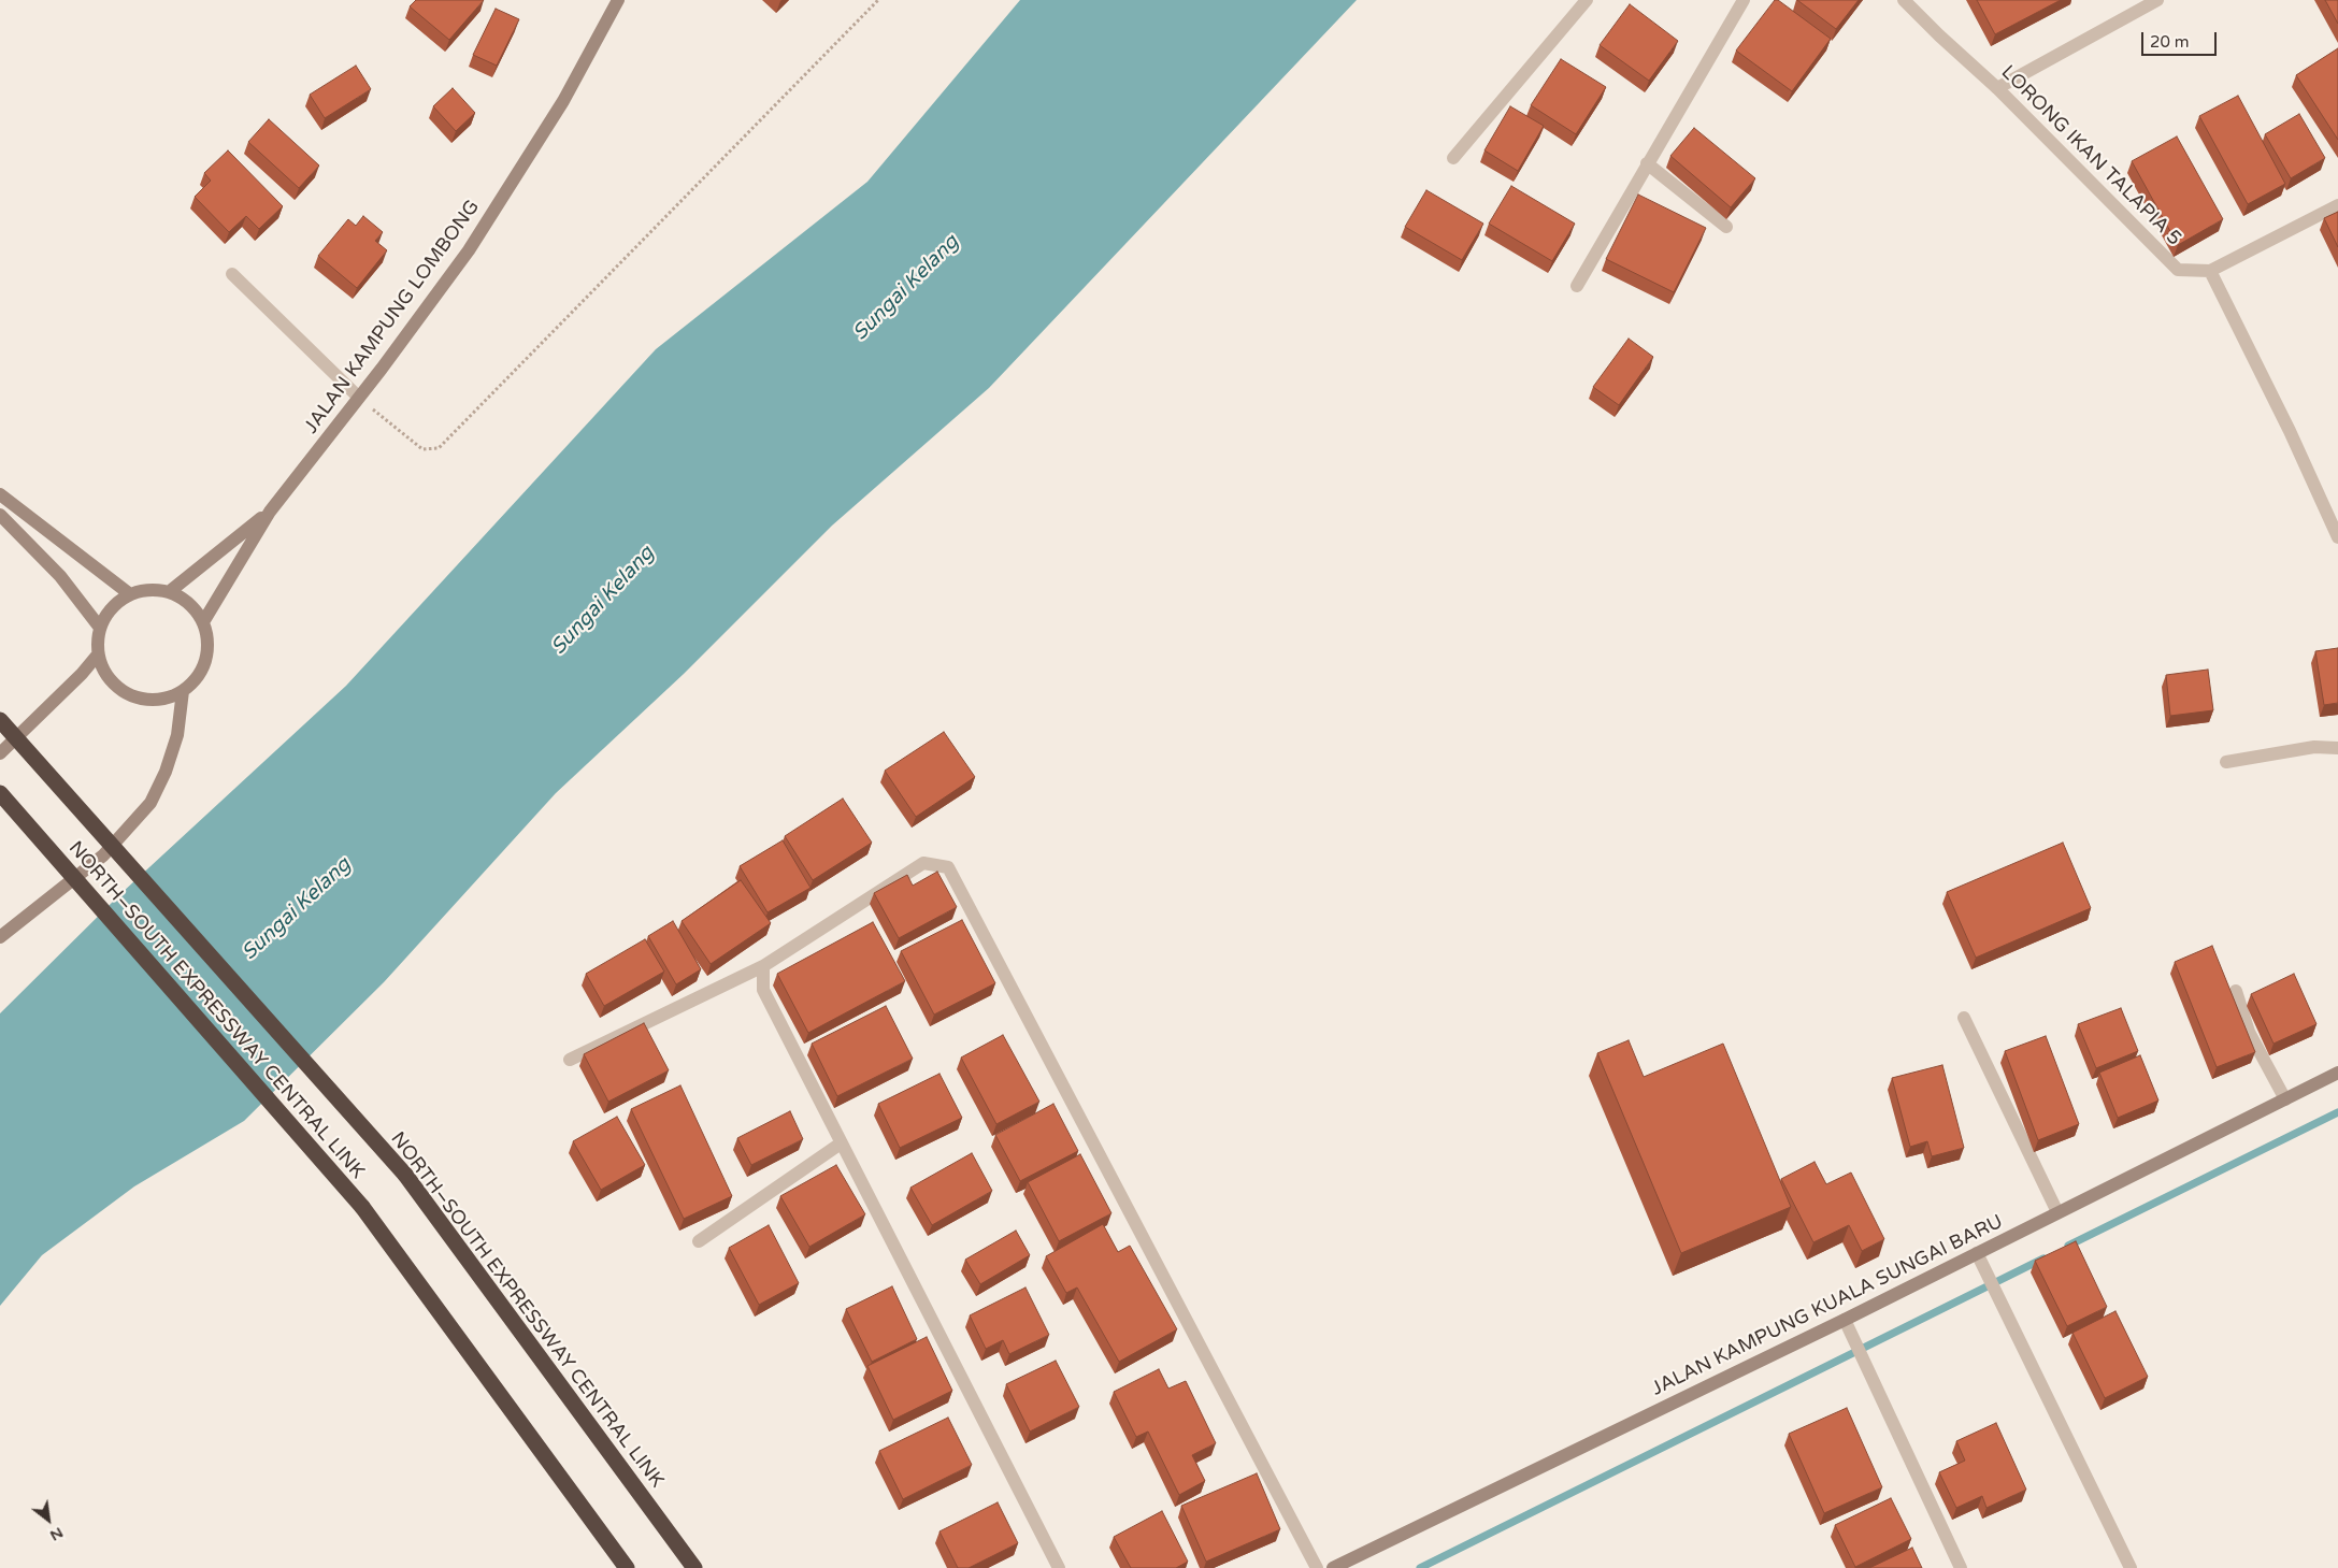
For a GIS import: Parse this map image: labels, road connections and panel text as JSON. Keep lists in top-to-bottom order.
{
  "streets": {
    "highway": ["NORTH–SOUTH EXPRESSWAY CENTRAL LINK"],
    "street": ["LORONG IKAN TALAPIA 5", "JALAN KAMPUNG LOMBONG", "JALAN KAMPUNG KUALA SUNGAI BARU"]
  },
  "water": ["Sungai Kelang"],
  "scale_bar": "20 m",
  "north": "bottom right"
}
